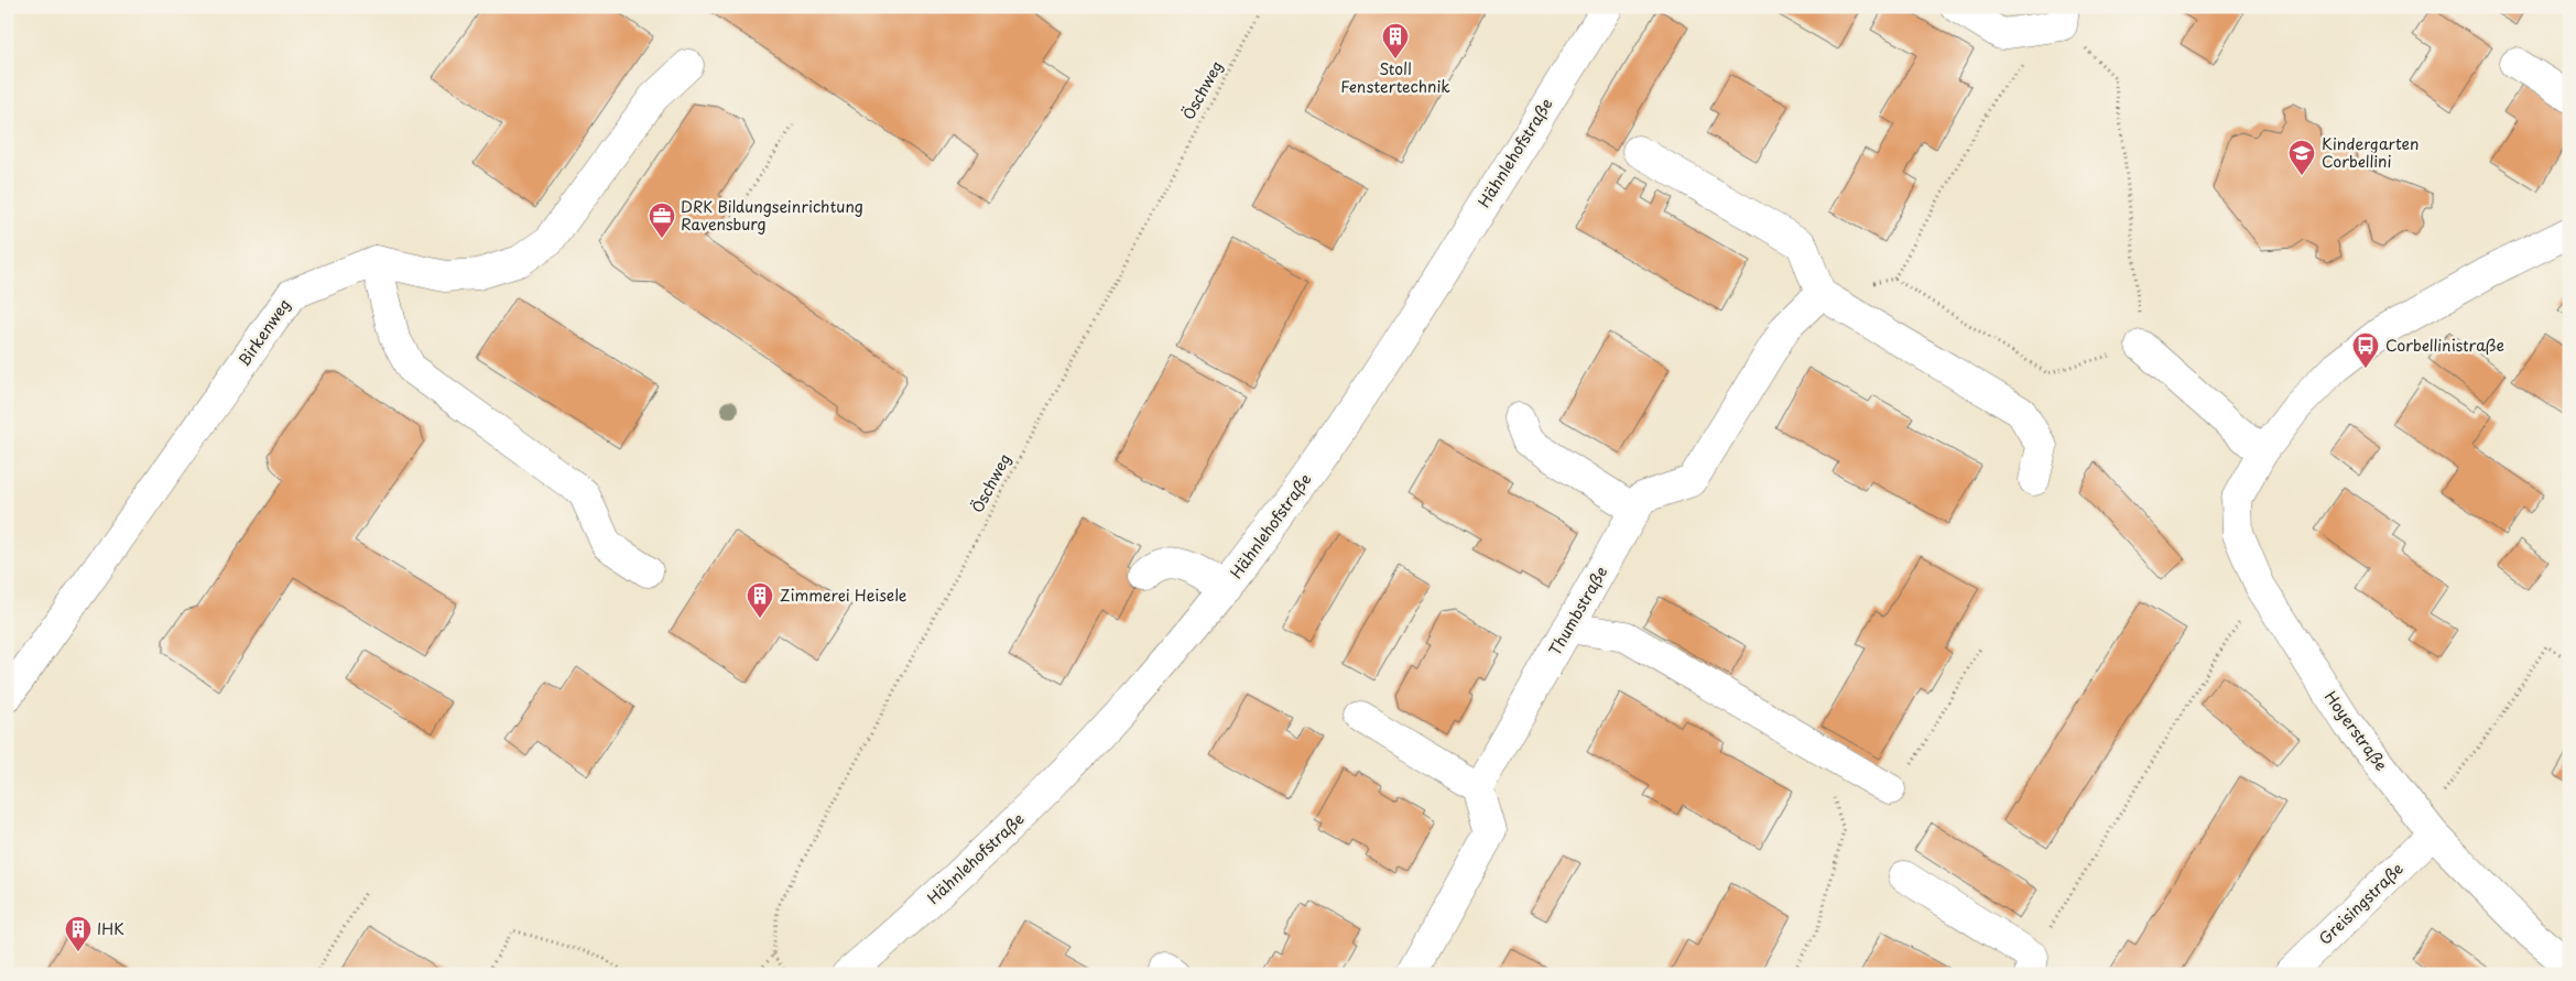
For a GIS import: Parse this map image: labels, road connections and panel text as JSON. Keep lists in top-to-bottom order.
{
  "streets": {
    "street": [
      "Hähnlehofstraße",
      "Birkenweg",
      "Thumbstraße",
      "Hoyerstraße",
      "Greisingstraße"
    ],
    "path": ["Öschweg"]
  },
  "crossings": [
    ["Hoyerstraße", "Greisingstraße"]
  ],
  "places": {
    "building": ["Stoll Fenstertechnik", "Zimmerei Heisele", "IHK"],
    "school or university": ["Kindergarten Corbellini"],
    "office": ["DRK Bildungseinrichtung Ravensburg"],
    "bus stop": ["Corbellinistraße"]
  }
}
